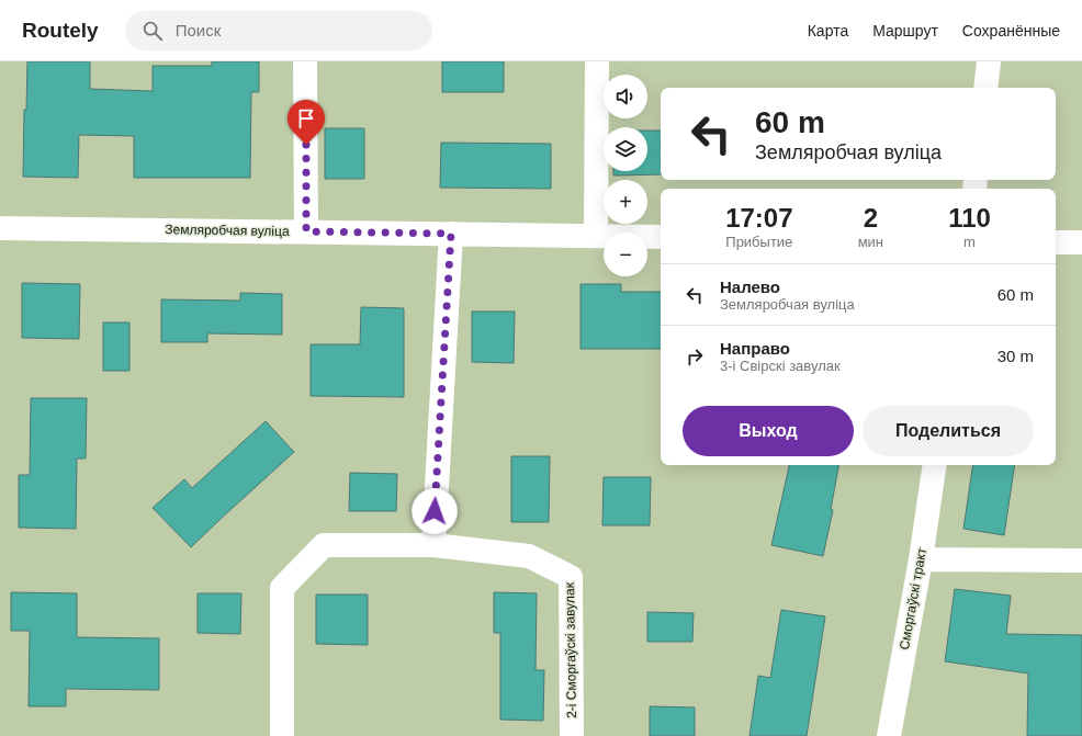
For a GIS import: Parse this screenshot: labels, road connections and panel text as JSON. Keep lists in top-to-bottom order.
{
  "streets": {
    "street": ["Земляробчая вуліца", "Сморгаўскі тракт", "2-і Сморгаўскі завулак"]
  },
  "page": {
    "header": "Routely",
    "search": "Поиск",
    "nav": ["Карта", "Маршрут", "Сохранённые"],
    "map_buttons": ["+", "−"],
    "turn": ["60 m", "Земляробчая вуліца"],
    "eta": [
      "17:07",
      "Прибытие",
      "2",
      "мин",
      "110",
      "m"
    ],
    "list": [
      {
        "name": "Налево",
        "note": "Земляробчая вуліца",
        "value": "60 m"
      },
      {
        "name": "Направо",
        "note": "3-і Свірскі завулак",
        "value": "30 m"
      }
    ],
    "buttons": ["Выход", "Поделиться"]
  }
}
